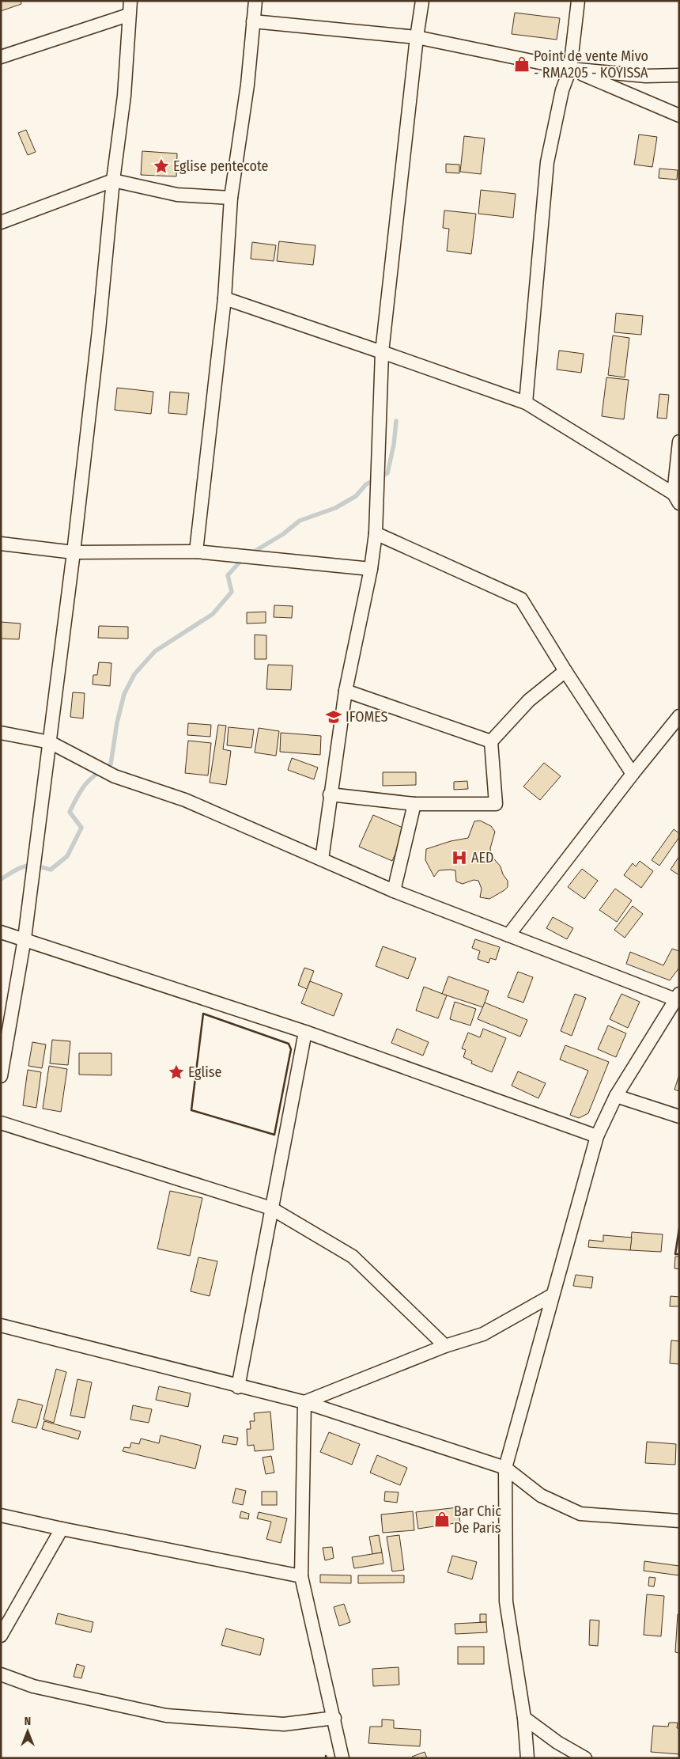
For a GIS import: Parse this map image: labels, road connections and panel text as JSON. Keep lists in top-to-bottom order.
{
  "places": {
    "shop": ["Point de vente Mivo - RMA205 - KOYISSA", "Bar Chic De Paris"],
    "place": ["Eglise pentecote", "Eglise"],
    "school or university": ["IFOMES"],
    "hospital": ["AED"]
  },
  "north": "top"
}
